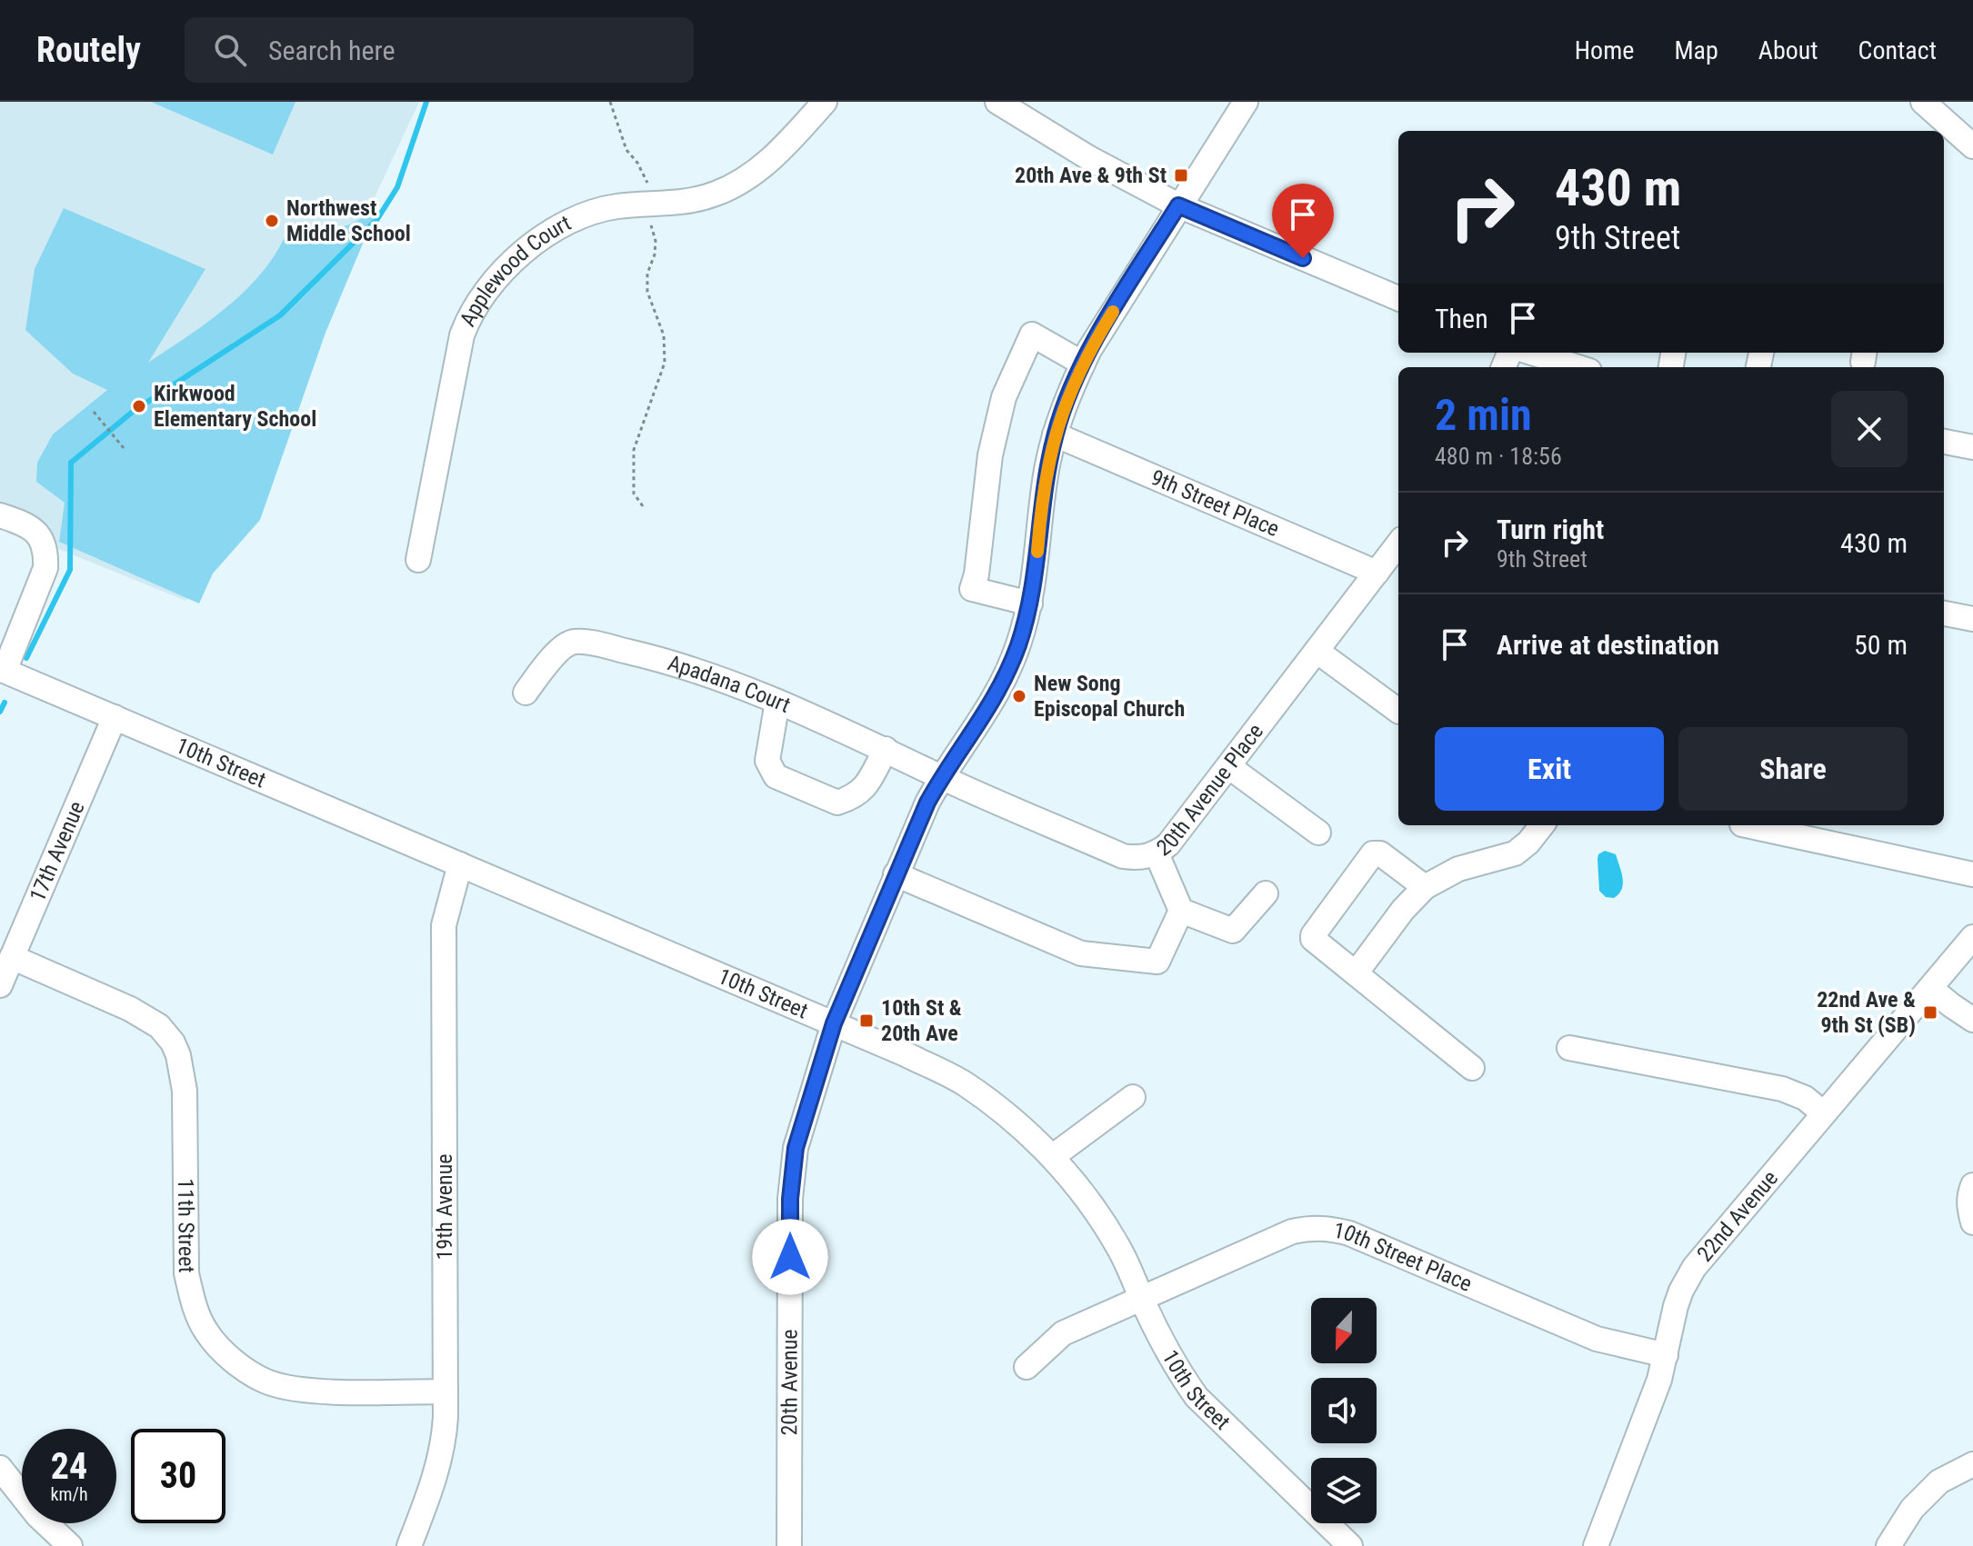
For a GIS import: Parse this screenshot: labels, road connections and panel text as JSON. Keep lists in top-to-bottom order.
{
  "streets": {
    "street": [
      "Applewood Court",
      "9th Street Place",
      "Apadana Court",
      "10th Street",
      "20th Avenue Place",
      "17th Avenue",
      "19th Avenue",
      "22nd Avenue",
      "11th Street",
      "10th Street Place",
      "20th Avenue"
    ]
  },
  "crossings": [
    ["9th Street Place", "20th Avenue Place"],
    ["9th Street Place", "20th Avenue"],
    ["Apadana Court", "20th Avenue Place"],
    ["Apadana Court", "20th Avenue"],
    ["10th Street", "17th Avenue"],
    ["10th Street", "19th Avenue"],
    ["10th Street", "10th Street Place"],
    ["10th Street", "20th Avenue"],
    ["20th Avenue Place", "20th Avenue"],
    ["17th Avenue", "11th Street"],
    ["19th Avenue", "11th Street"],
    ["22nd Avenue", "10th Street Place"]
  ],
  "places": {
    "transit": ["20th Ave & 9th St", "22nd Ave & 9th St (SB)", "10th St & 20th Ave"],
    "other": ["Northwest Middle School", "Kirkwood Elementary School", "New Song Episcopal Church"]
  },
  "north": "bottom",
  "page": {
    "header": "Routely",
    "search": "Search here",
    "nav": [
      "Home",
      "Map",
      "About",
      "Contact"
    ],
    "turn": ["430 m", "9th Street"],
    "then": "Then",
    "heading": ["2 min", "480 m · 18:56"],
    "list": [
      {
        "name": "Turn right",
        "note": "9th Street",
        "value": "430 m"
      },
      {
        "name": "Arrive at destination",
        "value": "50 m"
      }
    ],
    "buttons": ["Exit", "Share"],
    "speed": "24 km/h",
    "limit": "30"
  }
}
